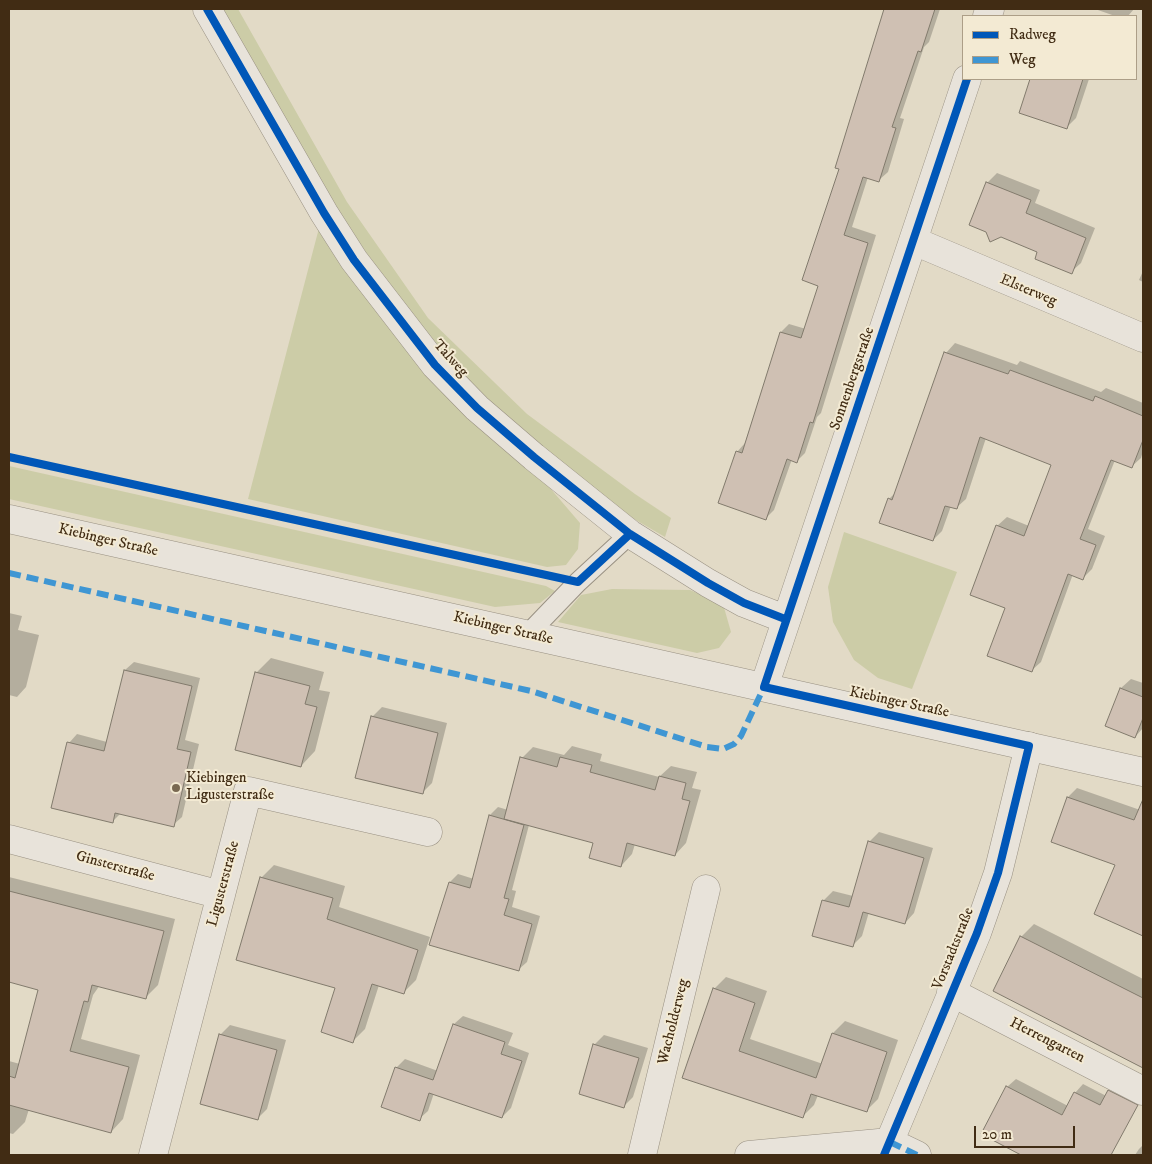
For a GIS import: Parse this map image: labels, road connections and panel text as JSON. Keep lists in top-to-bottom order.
{
  "streets": {
    "street": [
      "Elsterweg",
      "Talweg",
      "Sonnenbergstraße",
      "Kiebinger Straße",
      "Ginsterstraße",
      "Ligusterstraße",
      "Vorstadtstraße",
      "Wacholderweg",
      "Herrengarten"
    ]
  },
  "crossings": [
    ["Elsterweg", "Sonnenbergstraße"],
    ["Talweg", "Sonnenbergstraße"],
    ["Sonnenbergstraße", "Kiebinger Straße"],
    ["Kiebinger Straße", "Vorstadtstraße"],
    ["Ginsterstraße", "Ligusterstraße"],
    ["Vorstadtstraße", "Herrengarten"]
  ],
  "places": ["Kiebingen Ligusterstraße"],
  "legend": ["Radweg", "Weg"],
  "scale_bar": "20 m"
}
